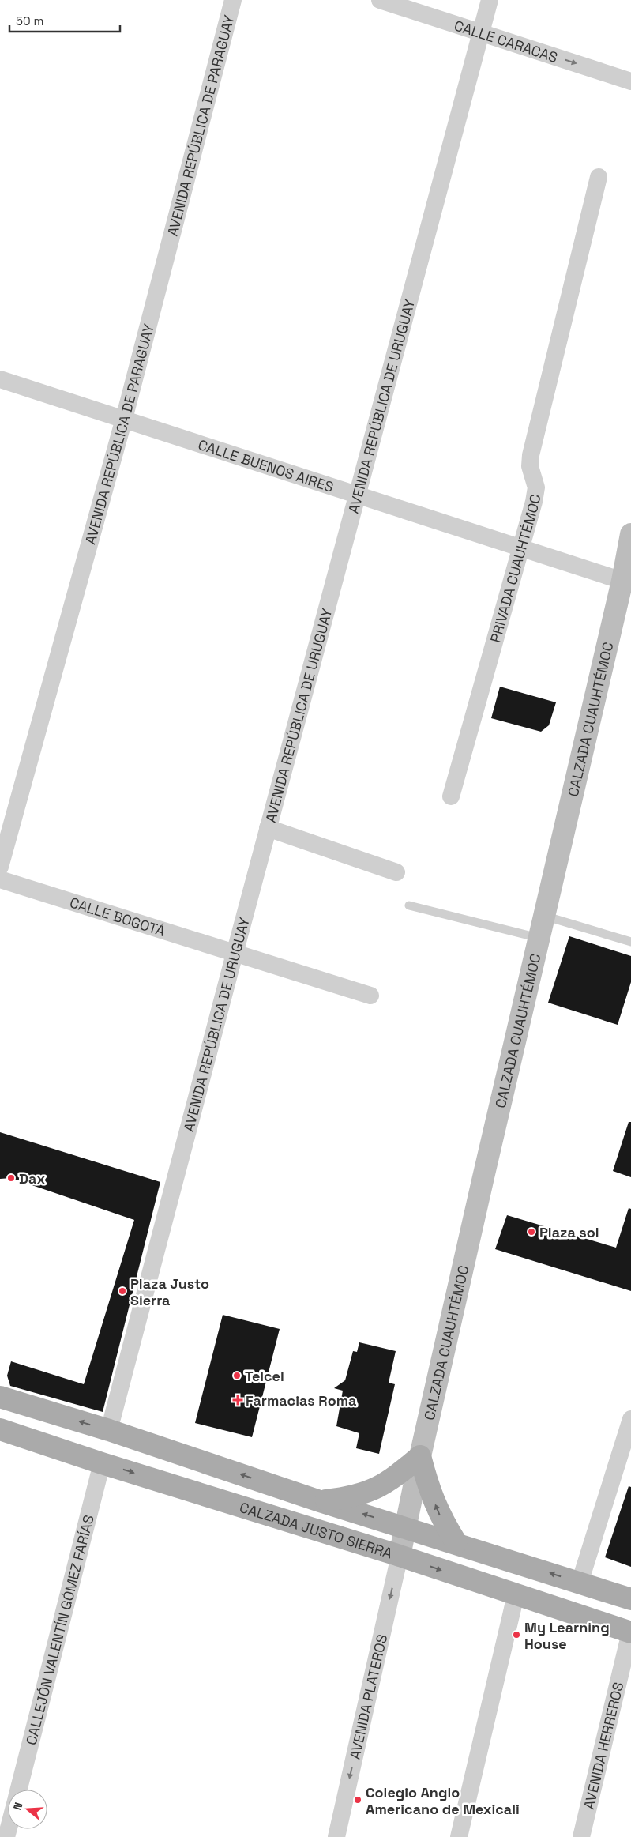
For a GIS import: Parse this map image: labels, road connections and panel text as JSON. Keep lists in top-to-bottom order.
{
  "streets": {
    "main road": ["CALZADA CUAUHTÉMOC", "CALZADA JUSTO SIERRA"],
    "street": [
      "CALLE CARACAS",
      "AVENIDA REPÚBLICA DE PARAGUAY",
      "AVENIDA REPÚBLICA DE URUGUAY",
      "CALLE BUENOS AIRES",
      "PRIVADA CUAUHTÉMOC",
      "CALLE BOGOTÁ",
      "CALLEJÓN VALENTÍN GÓMEZ FARÍAS",
      "AVENIDA PLATEROS",
      "AVENIDA HERREROS"
    ]
  },
  "crossings": [
    ["CALLE CARACAS", "AVENIDA REPÚBLICA DE URUGUAY"],
    ["AVENIDA REPÚBLICA DE PARAGUAY", "CALLE BUENOS AIRES"],
    ["AVENIDA REPÚBLICA DE URUGUAY", "CALLE BUENOS AIRES"],
    ["AVENIDA REPÚBLICA DE URUGUAY", "CALLE BOGOTÁ"],
    ["AVENIDA REPÚBLICA DE URUGUAY", "CALZADA JUSTO SIERRA"],
    ["CALLE BUENOS AIRES", "PRIVADA CUAUHTÉMOC"],
    ["CALLE BUENOS AIRES", "CALZADA CUAUHTÉMOC"],
    ["CALZADA CUAUHTÉMOC", "CALZADA JUSTO SIERRA"],
    ["CALZADA CUAUHTÉMOC", "AVENIDA PLATEROS"],
    ["CALZADA JUSTO SIERRA", "CALLEJÓN VALENTÍN GÓMEZ FARÍAS"],
    ["CALZADA JUSTO SIERRA", "AVENIDA PLATEROS"],
    ["CALZADA JUSTO SIERRA", "AVENIDA HERREROS"]
  ],
  "one_way": ["CALLE CARACAS"],
  "places": {
    "other": [
      "Dax",
      "Plaza sol",
      "Plaza Justo Sierra",
      "Telcel",
      "My Learning House",
      "Colegio Anglo Americano de Mexicali"
    ],
    "health": ["Farmacias Roma"]
  },
  "scale_bar": "50 m",
  "north": "left"
}
